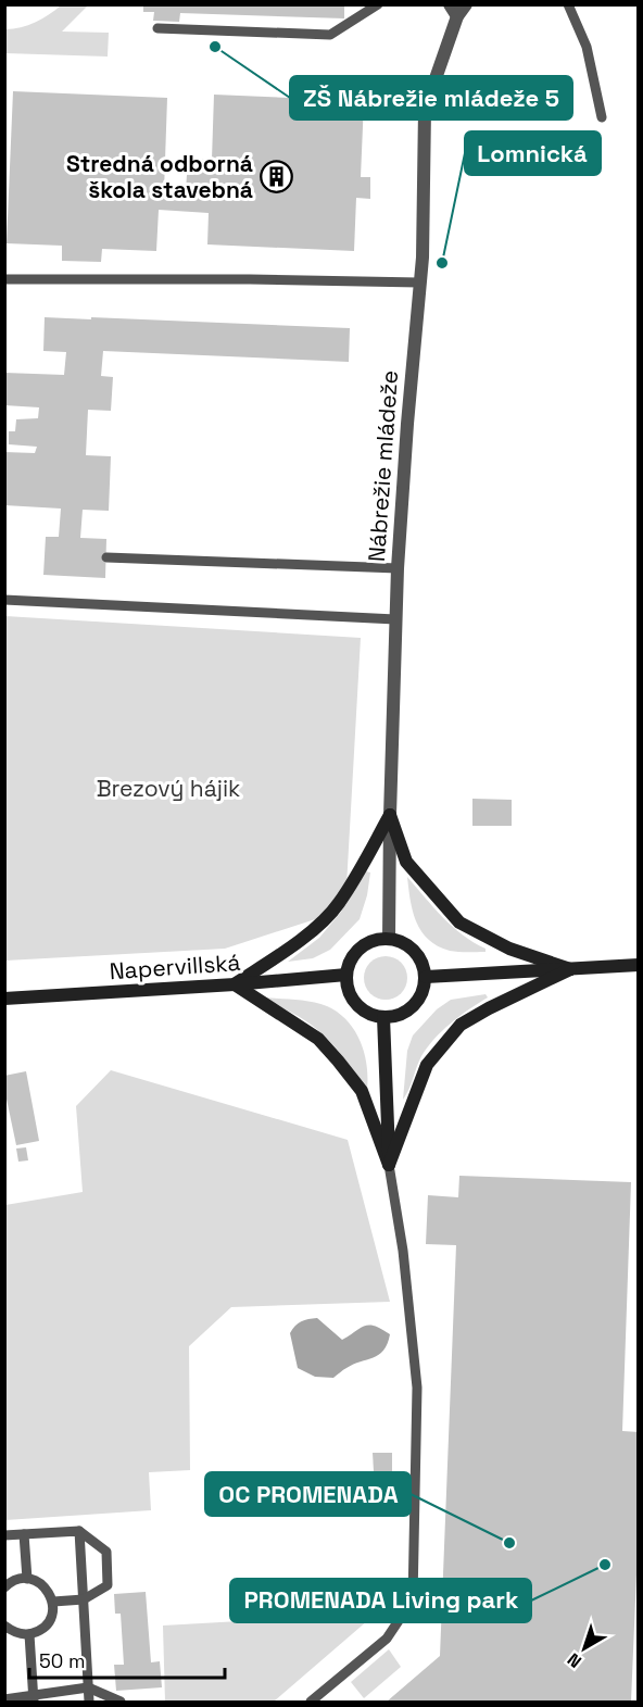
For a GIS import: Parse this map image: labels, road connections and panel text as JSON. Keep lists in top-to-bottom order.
{
  "streets": {
    "street": ["Nábrežie mládeže", "Napervillská"]
  },
  "crossings": [
    ["Nábrežie mládeže", "Napervillská"]
  ],
  "parks": ["Brezový hájik"],
  "places": {
    "other": [
      "ZŠ Nábrežie mládeže 5",
      "Lomnická",
      "OC PROMENADA",
      "PROMENADA Living park"
    ],
    "building": ["Stredná odborná škola stavebná"]
  },
  "scale_bar": "50 m",
  "north": "bottom left"
}
